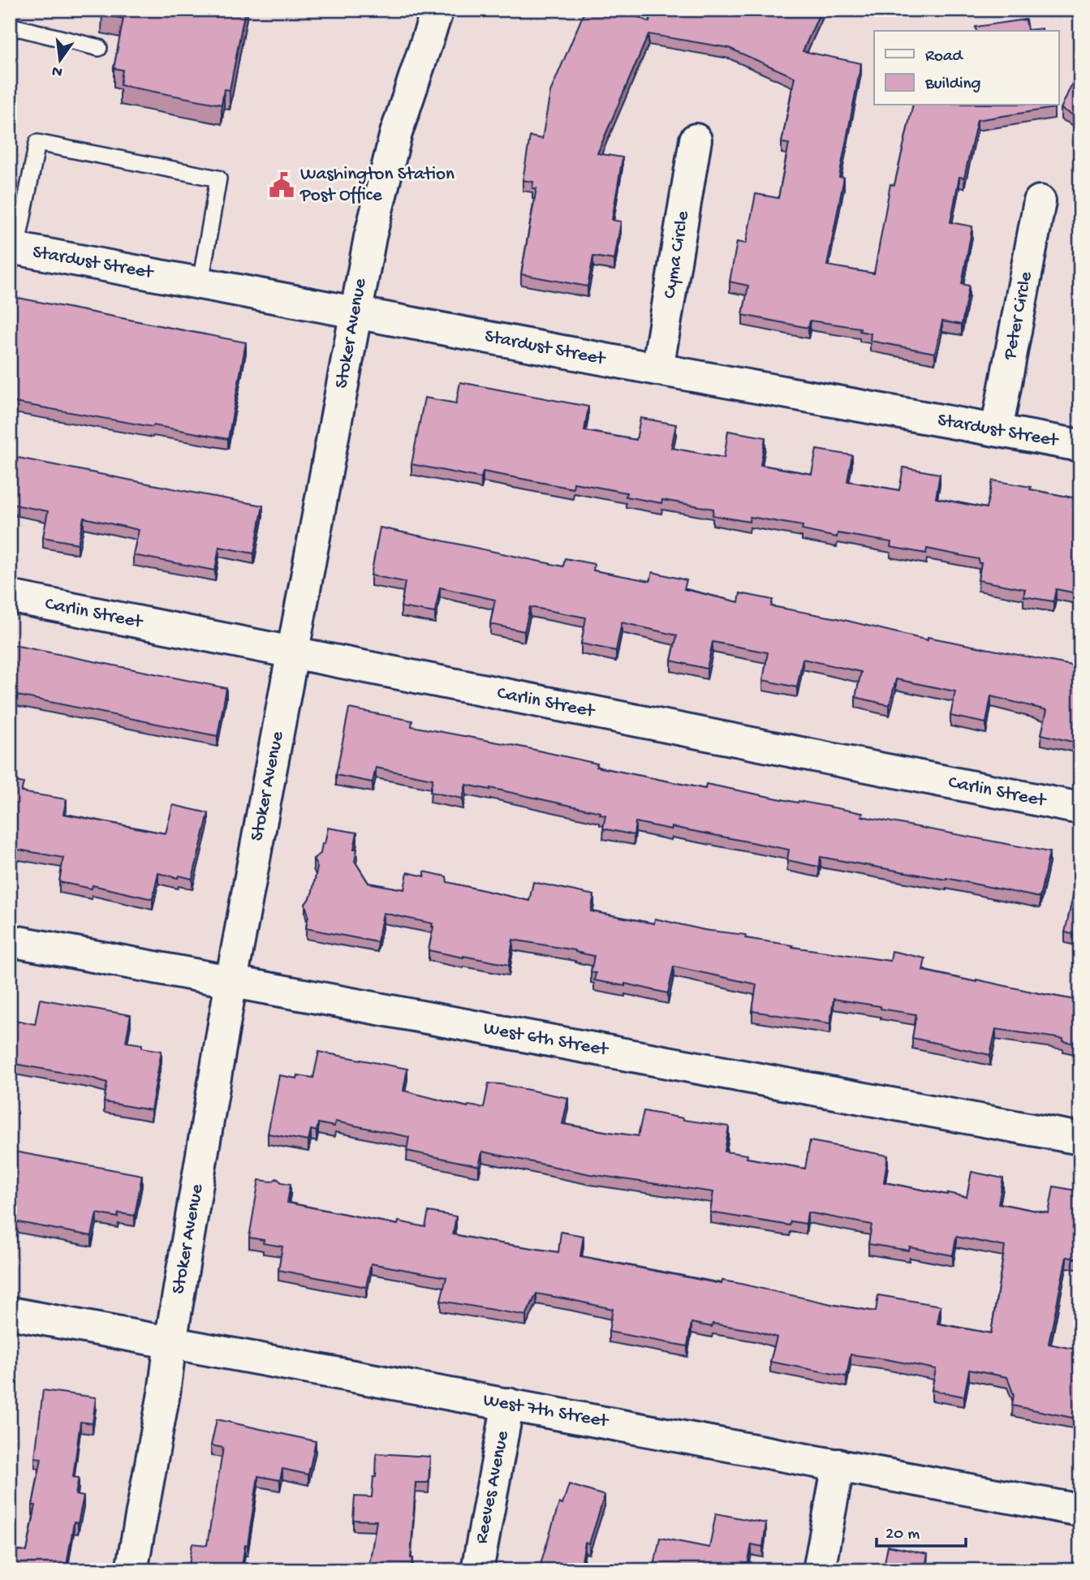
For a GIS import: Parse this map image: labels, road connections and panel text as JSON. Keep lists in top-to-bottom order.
{
  "streets": {
    "street": [
      "Cyma Circle",
      "Stardust Street",
      "Peter Circle",
      "Stoker Avenue",
      "Carlin Street",
      "West 6th Street",
      "West 7th Street",
      "Reeves Avenue"
    ]
  },
  "crossings": [
    ["Cyma Circle", "Stardust Street"],
    ["Stardust Street", "Peter Circle"],
    ["Stardust Street", "Stoker Avenue"],
    ["Stoker Avenue", "Carlin Street"],
    ["Stoker Avenue", "West 6th Street"],
    ["Stoker Avenue", "West 7th Street"],
    ["West 7th Street", "Reeves Avenue"]
  ],
  "places": {
    "public building": ["Washington Station Post Office"]
  },
  "legend": ["Road", "Building"],
  "scale_bar": "20 m",
  "north": "bottom"
}
